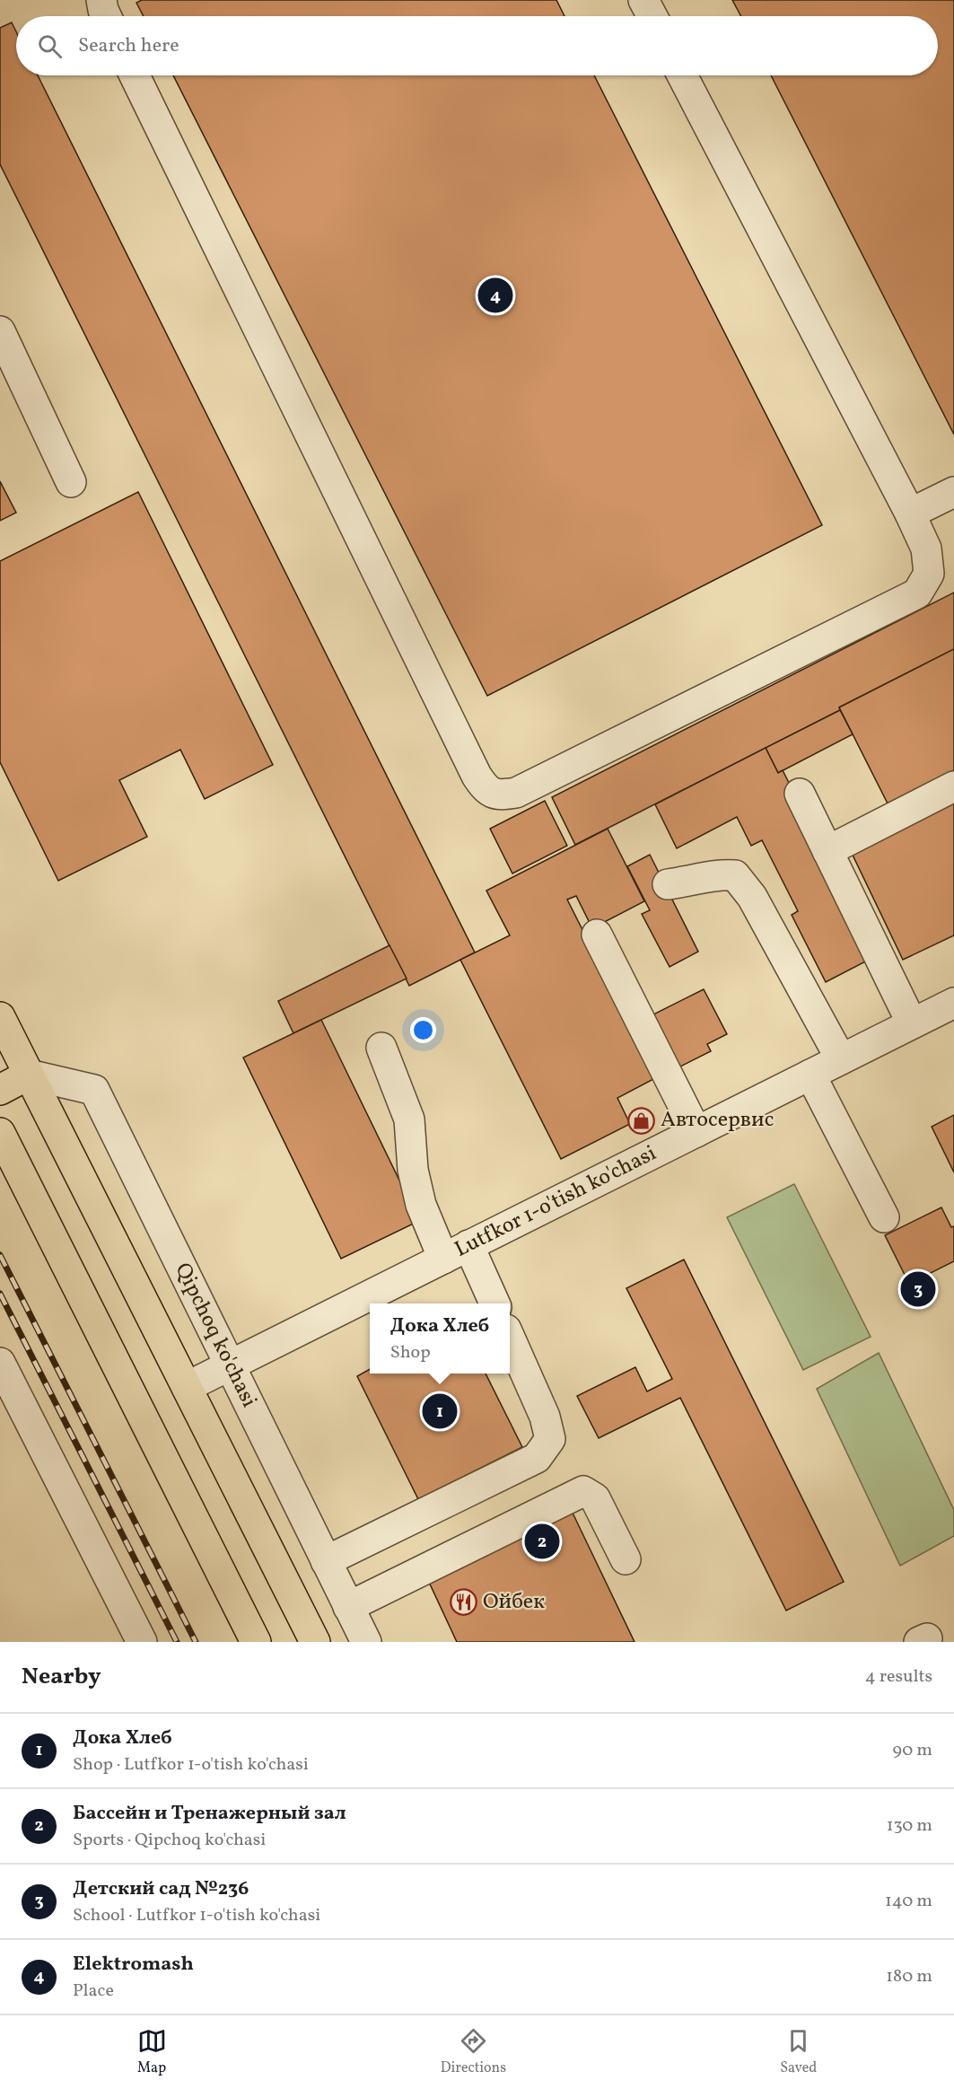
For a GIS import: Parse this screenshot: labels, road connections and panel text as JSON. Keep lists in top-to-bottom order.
{
  "streets": {
    "street": ["Lutfkor 1-o'tish ko'chasi", "Qipchoq ko'chasi"]
  },
  "crossings": [
    ["Lutfkor 1-o'tish ko'chasi", "Qipchoq ko'chasi"]
  ],
  "places": {
    "shop": ["Автосервис"],
    "restaurant": ["Ойбек"]
  },
  "page": {
    "search": "Search here",
    "pins": [
      "4",
      "3",
      "1",
      "2"
    ],
    "popup": ["Дока Хлеб", "Shop"],
    "heading": ["Nearby", "4 results"],
    "list": [
      {
        "mark": "1",
        "name": "Дока Хлеб",
        "note": "Shop · Lutfkor 1-o'tish ko'chasi",
        "value": "90 m"
      },
      {
        "mark": "2",
        "name": "Бассейн и Тренажерный зал",
        "note": "Sports · Qipchoq ko'chasi",
        "value": "130 m"
      },
      {
        "mark": "3",
        "name": "Детский сад №236",
        "note": "School · Lutfkor 1-o'tish ko'chasi",
        "value": "140 m"
      },
      {
        "mark": "4",
        "name": "Elektromash",
        "note": "Place",
        "value": "180 m"
      }
    ],
    "nav": ["Map", "Directions", "Saved"]
  }
}
